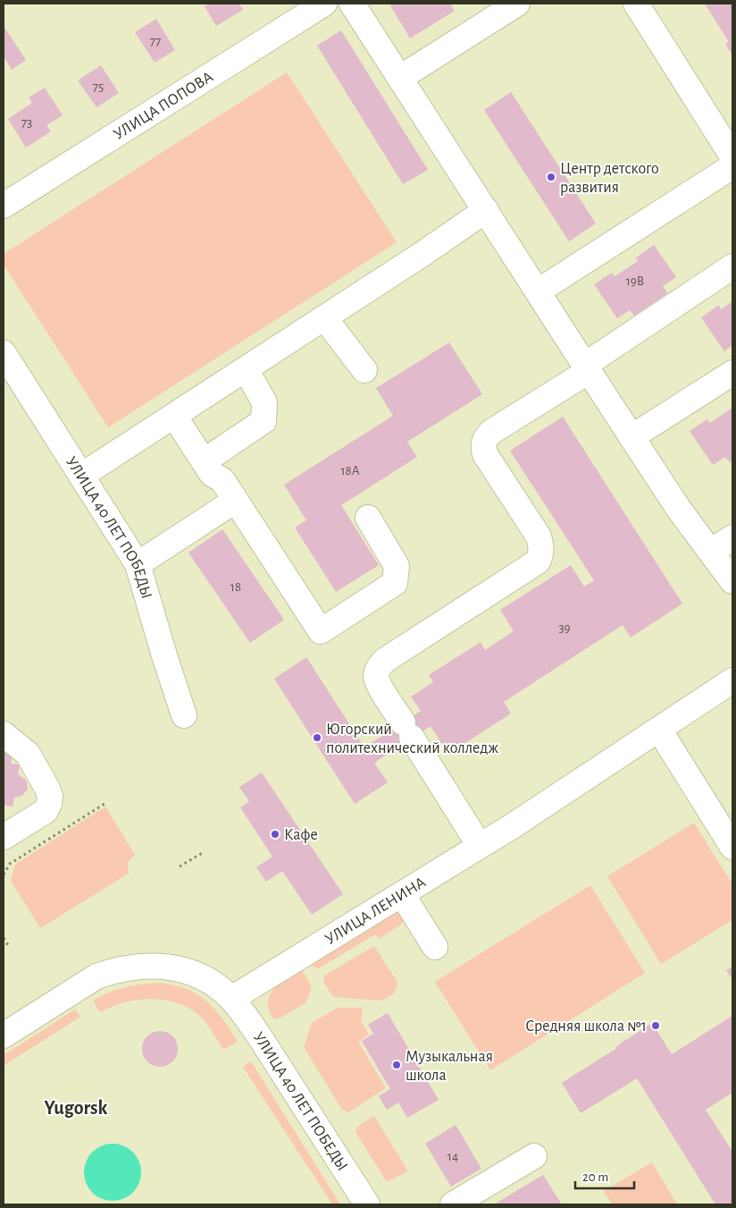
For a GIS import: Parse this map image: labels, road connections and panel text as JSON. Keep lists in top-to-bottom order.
{
  "streets": {
    "street": ["УЛИЦА ПОПОВА", "УЛИЦА 40 ЛЕТ ПОБЕДЫ", "УЛИЦА ЛЕНИНА"]
  },
  "crossings": [
    ["УЛИЦА 40 ЛЕТ ПОБЕДЫ", "УЛИЦА ЛЕНИНА"]
  ],
  "districts": ["Yugorsk"],
  "places": [
    "Центр детского развития",
    "Югорский политехнический колледж",
    "Кафе",
    "Средняя школа №1",
    "Музыкальная школа"
  ],
  "house_numbers": [
    "77",
    "75",
    "73",
    "19В",
    "18А",
    "18",
    "39",
    "14"
  ],
  "scale_bar": "20 m"
}
